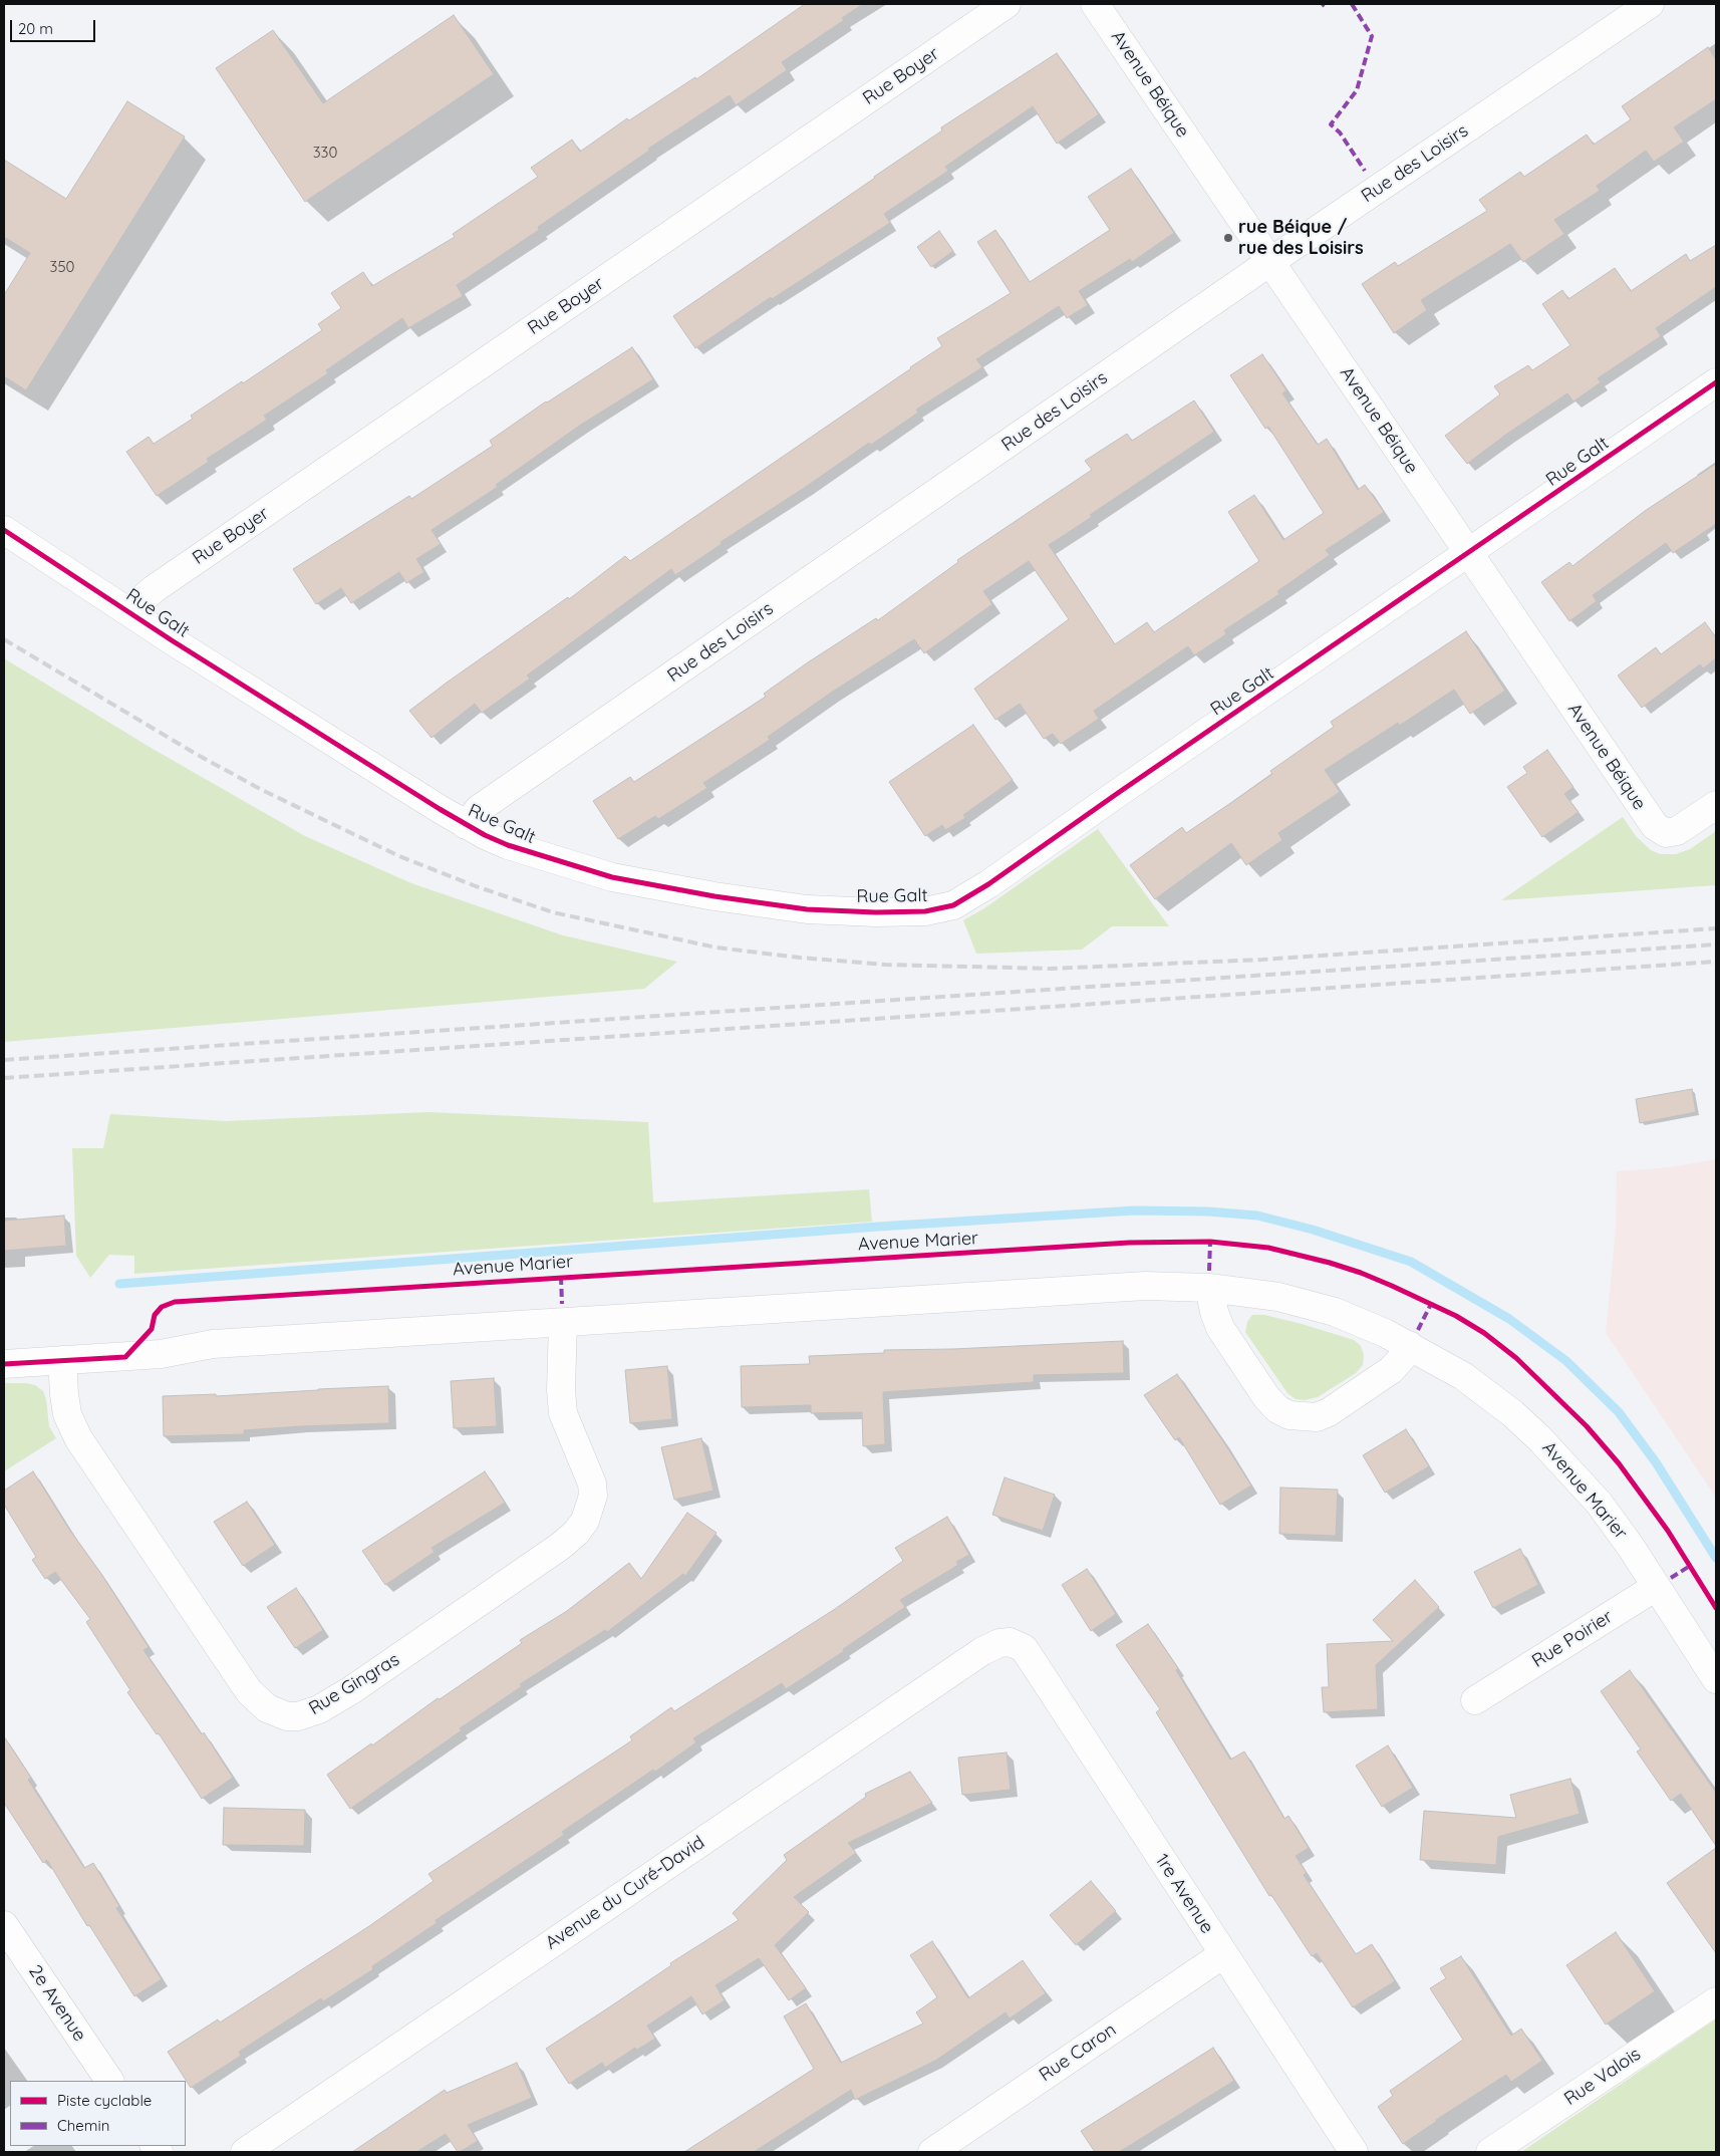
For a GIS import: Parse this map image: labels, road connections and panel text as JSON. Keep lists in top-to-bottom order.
{
  "streets": {
    "street": [
      "Rue Boyer",
      "Avenue Béique",
      "Rue des Loisirs",
      "Rue Galt",
      "Avenue Marier",
      "Rue Poirier",
      "Rue Gingras",
      "Avenue du Curé-David",
      "1re Avenue",
      "2e Avenue",
      "Rue Caron",
      "Rue Valois"
    ]
  },
  "crossings": [
    ["Rue Boyer", "Rue Galt"],
    ["Avenue Béique", "Rue des Loisirs"],
    ["Avenue Béique", "Rue Galt"],
    ["Rue des Loisirs", "Rue Galt"],
    ["Avenue Marier", "Rue Poirier"],
    ["Avenue Marier", "Rue Gingras"],
    ["Avenue du Curé-David", "1re Avenue"],
    ["1re Avenue", "Rue Caron"]
  ],
  "places": ["rue Béique / rue des Loisirs"],
  "house_numbers": ["330", "350"],
  "legend": ["Piste cyclable", "Chemin"],
  "scale_bar": "20 m"
}
